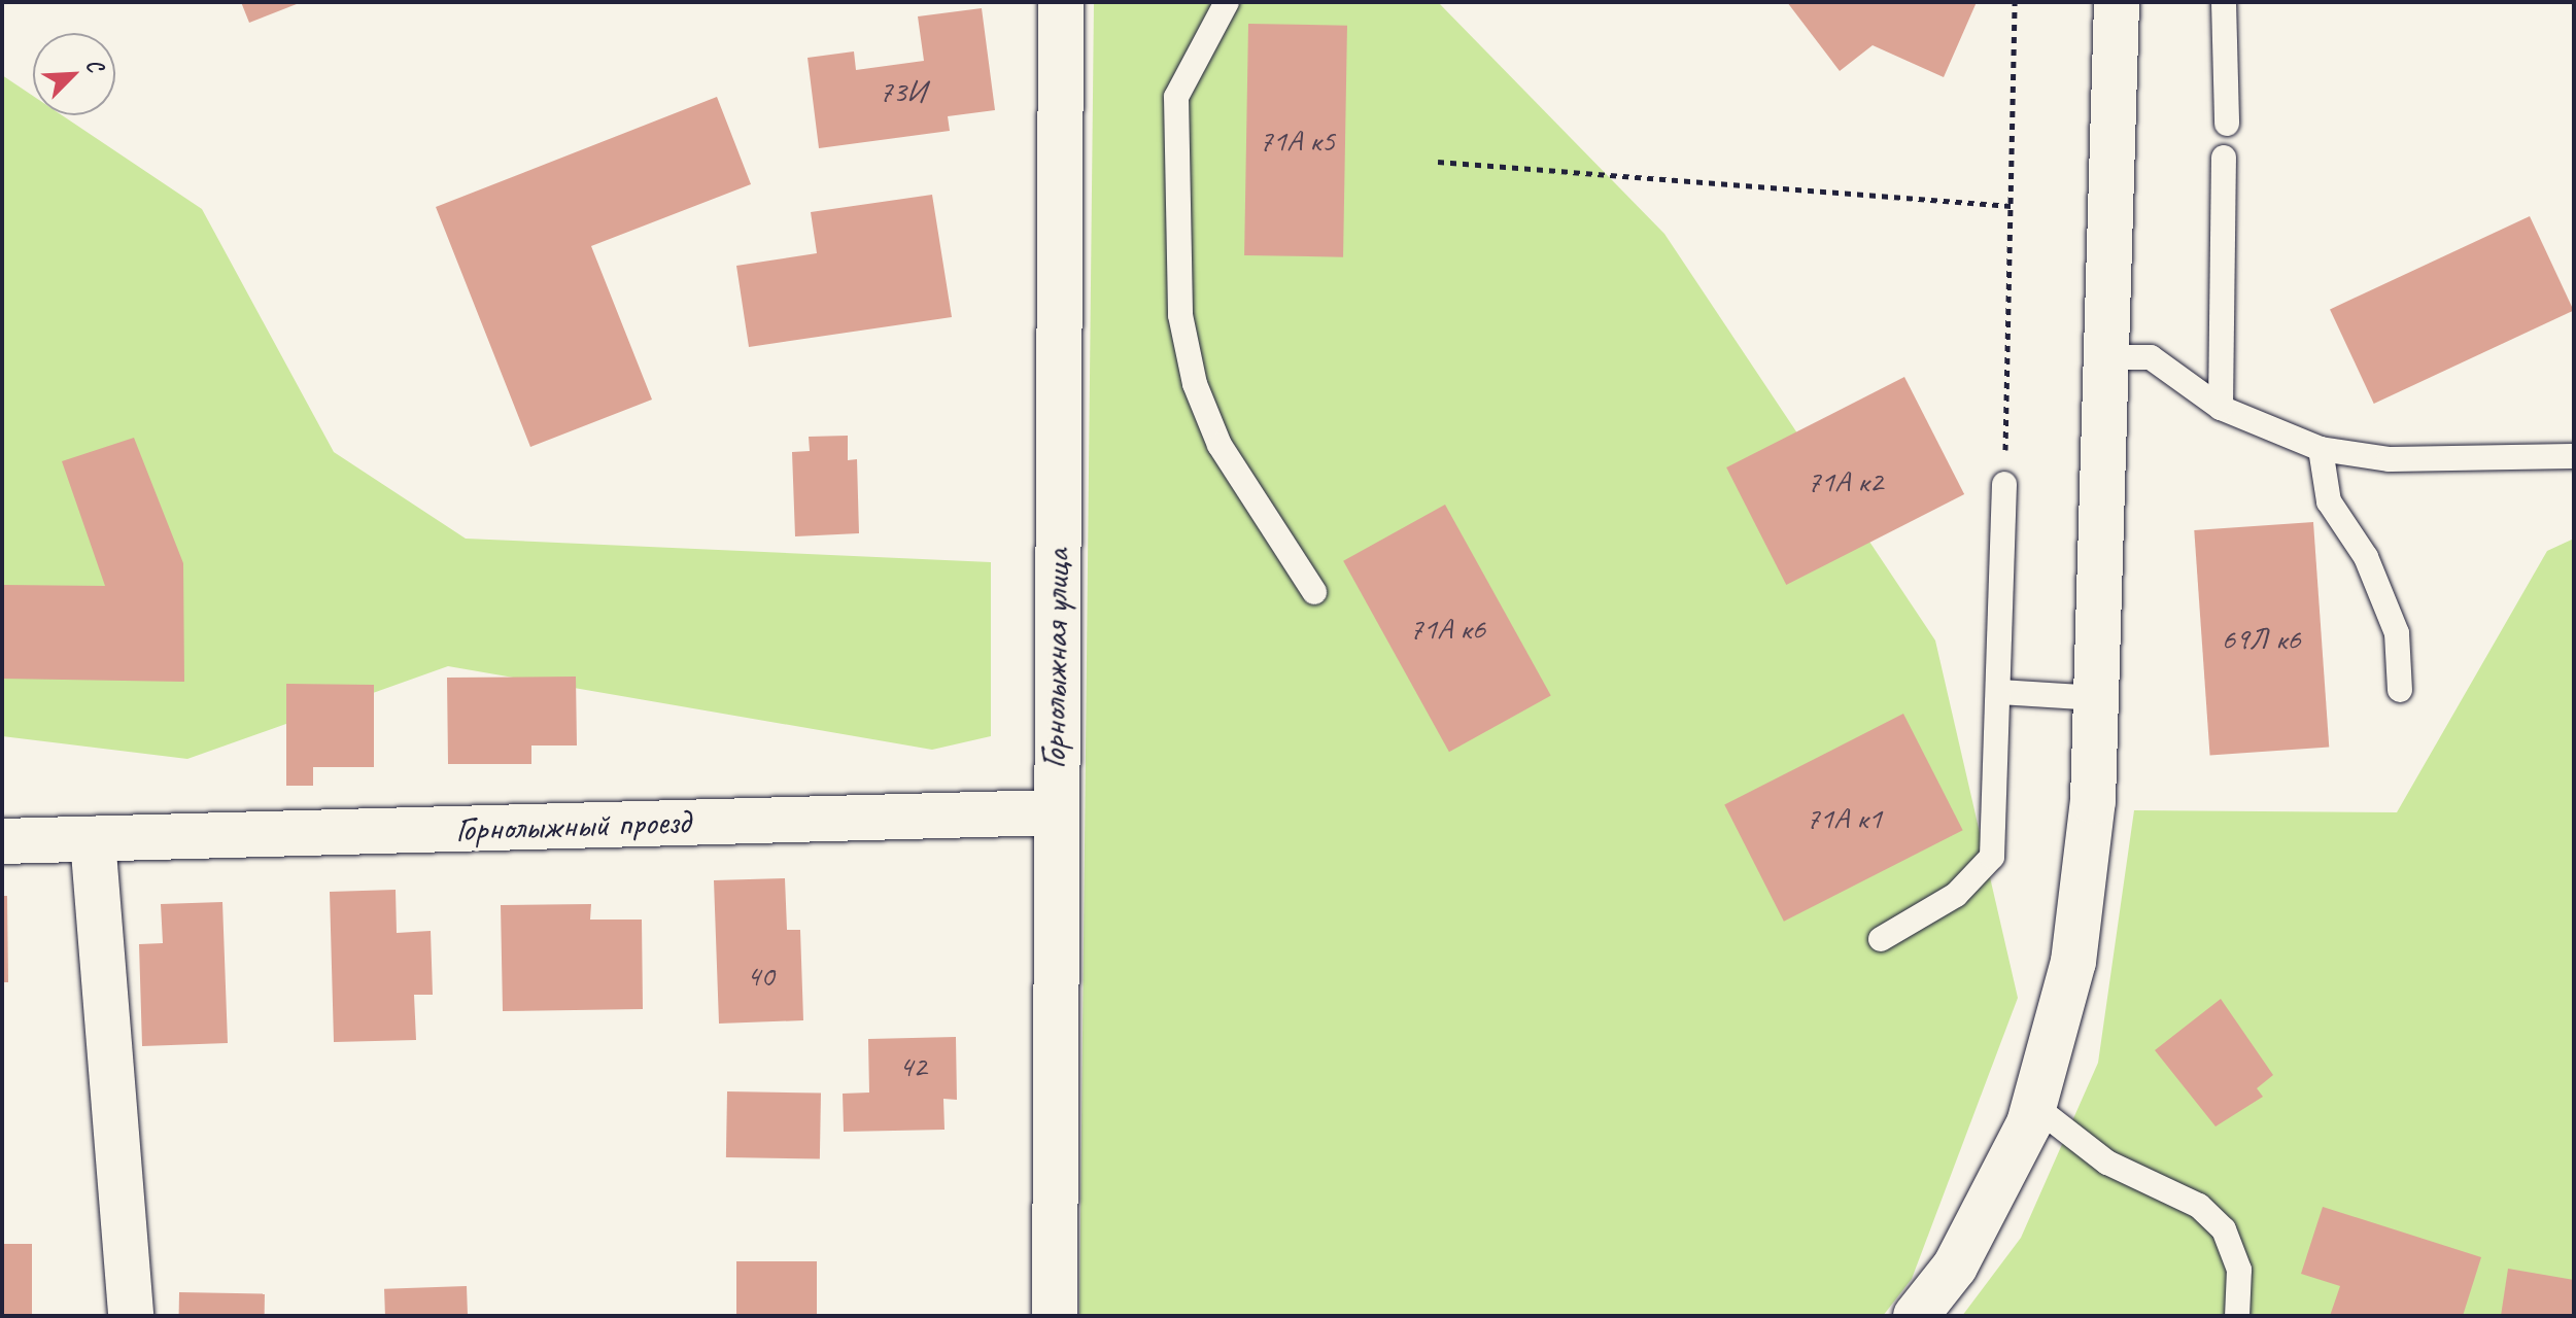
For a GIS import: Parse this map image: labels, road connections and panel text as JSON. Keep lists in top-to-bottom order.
{
  "streets": {
    "street": ["Горнолыжная улица", "Горнолыжный проезд"]
  },
  "crossings": [
    ["Горнолыжная улица", "Горнолыжный проезд"]
  ],
  "house_numbers": [
    "73И",
    "71А к5",
    "71А к2",
    "71А к6",
    "69Л к6",
    "71А к1",
    "40",
    "42"
  ],
  "north": "top right"
}
